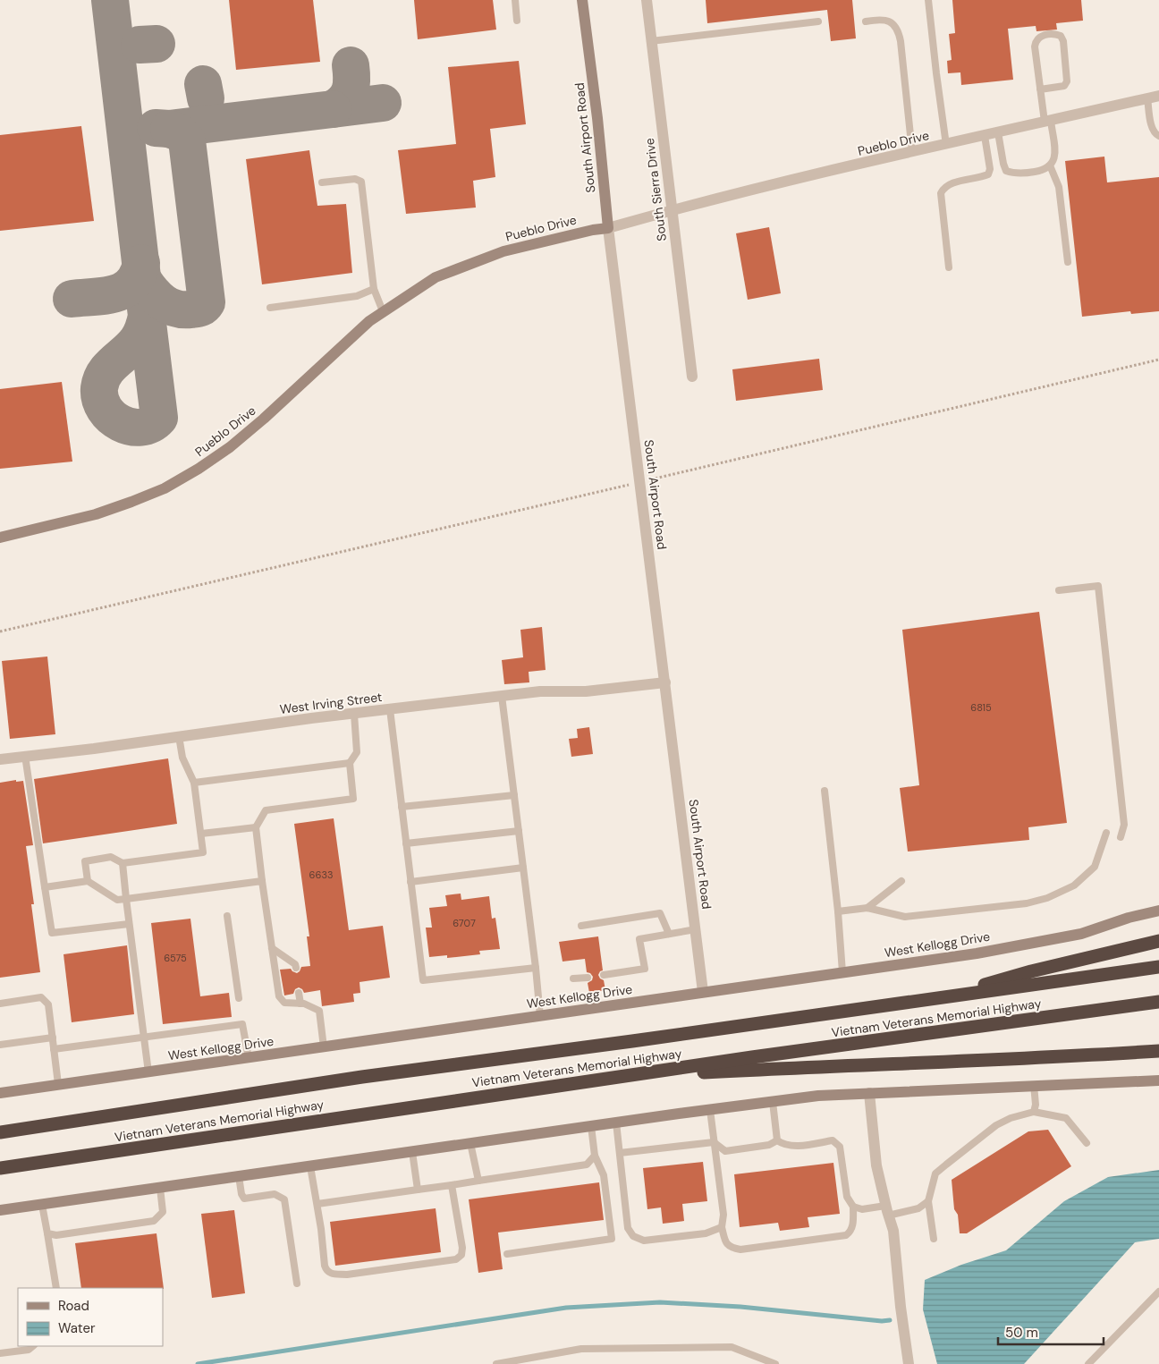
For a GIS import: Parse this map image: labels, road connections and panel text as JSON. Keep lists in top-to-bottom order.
{
  "streets": {
    "highway": ["Vietnam Veterans Memorial Highway"],
    "main road": ["South Airport Road", "Pueblo Drive", "West Kellogg Drive"],
    "street": ["South Sierra Drive", "West Irving Street"]
  },
  "crossings": [
    ["South Airport Road", "Pueblo Drive"],
    ["South Airport Road", "West Irving Street"],
    ["South Airport Road", "West Kellogg Drive"],
    ["Pueblo Drive", "South Sierra Drive"]
  ],
  "house_numbers": [
    "6815",
    "6633",
    "6707",
    "6575"
  ],
  "legend": ["Road", "Water"],
  "scale_bar": "50 m"
}
